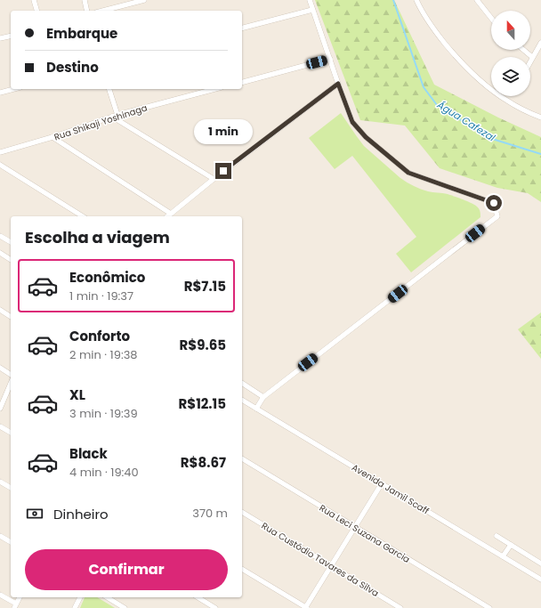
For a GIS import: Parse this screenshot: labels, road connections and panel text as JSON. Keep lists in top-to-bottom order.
{
  "streets": {
    "street": [
      "Rua Shikaji Yoshinaga",
      "Avenida Jamil Scaff",
      "Rua Leci Suzana Garcia",
      "Rua Custódio Tavares da Silva"
    ]
  },
  "water": ["Água Cafezal"],
  "north": "top",
  "page": {
    "banner": ["Embarque", "Destino"],
    "bubble": "1 min",
    "heading": "Escolha a viagem",
    "list": [
      {
        "name": "Econômico",
        "note": "1 min · 19:37",
        "value": "R$7.15"
      },
      {
        "name": "Conforto",
        "note": "2 min · 19:38",
        "value": "R$9.65"
      },
      {
        "name": "XL",
        "note": "3 min · 19:39",
        "value": "R$12.15"
      },
      {
        "name": "Black",
        "note": "4 min · 19:40",
        "value": "R$8.67"
      }
    ],
    "pay": ["Dinheiro", "370 m"],
    "buttons": "Confirmar"
  }
}
